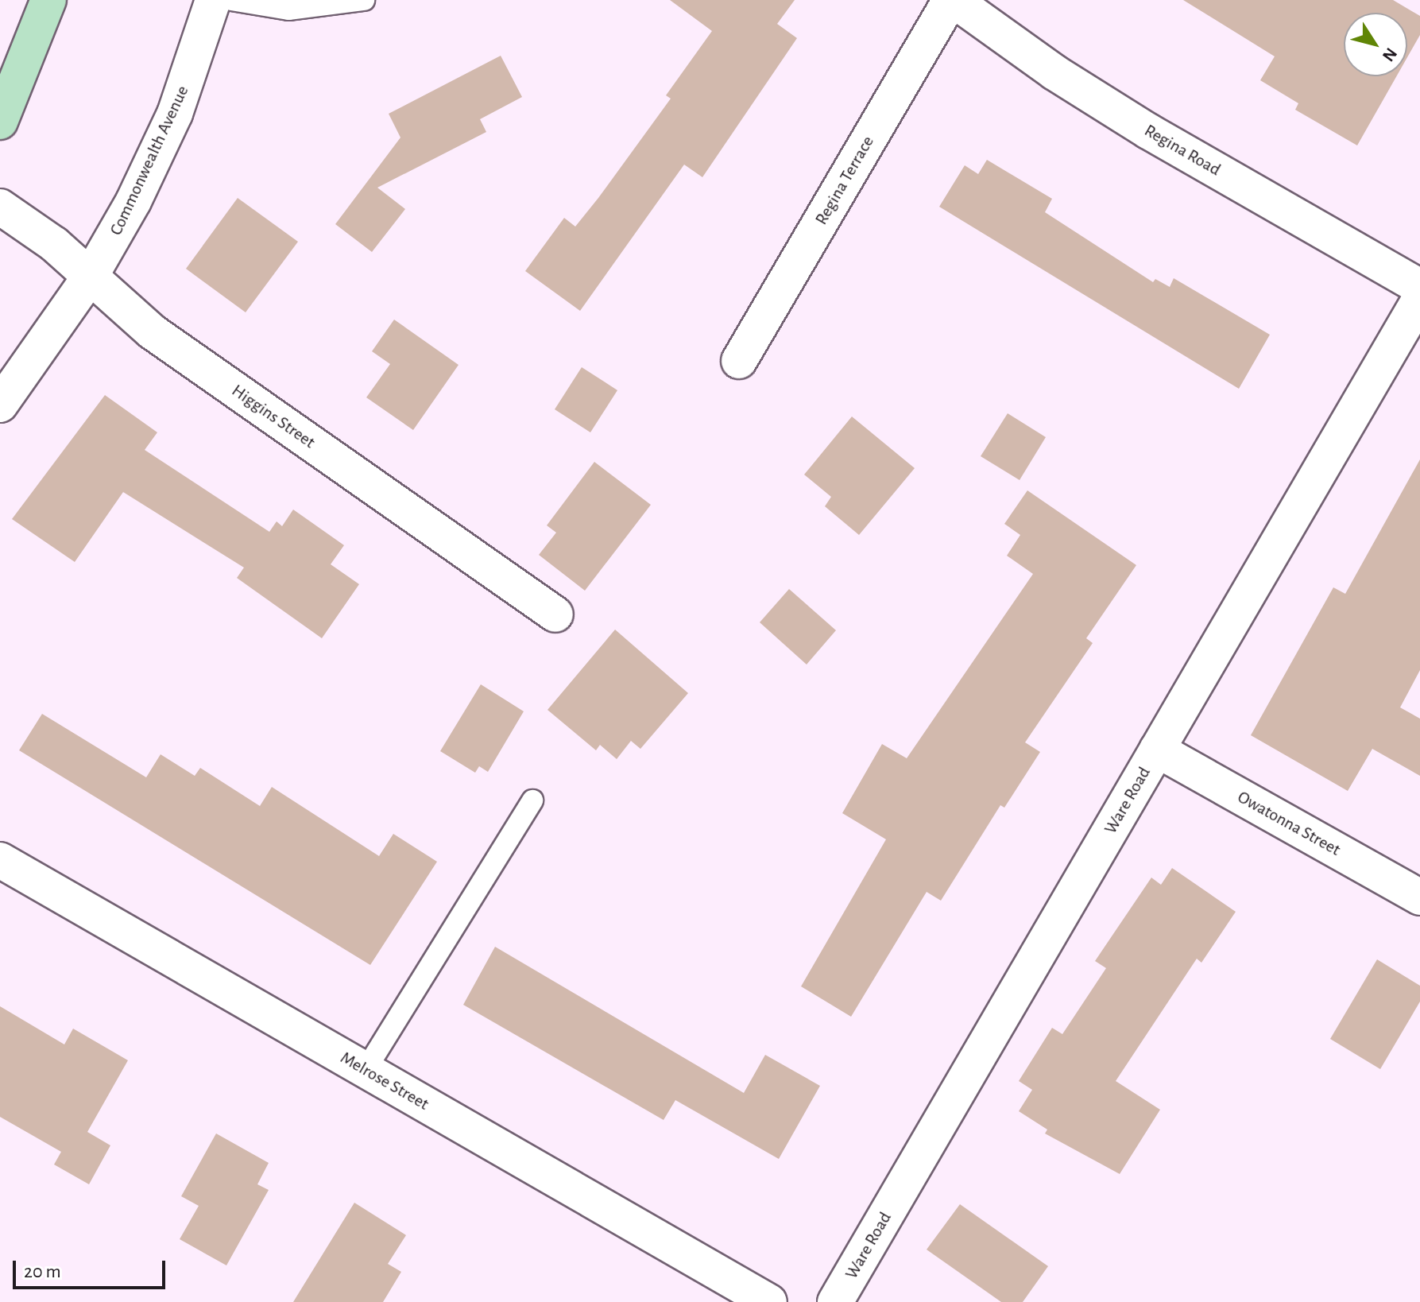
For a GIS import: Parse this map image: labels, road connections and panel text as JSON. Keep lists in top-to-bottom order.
{
  "streets": {
    "street": [
      "Regina Road",
      "Commonwealth Avenue",
      "Regina Terrace",
      "Higgins Street",
      "Ware Road",
      "Owatonna Street",
      "Melrose Street"
    ]
  },
  "crossings": [
    ["Regina Road", "Regina Terrace"],
    ["Commonwealth Avenue", "Higgins Street"],
    ["Ware Road", "Owatonna Street"]
  ],
  "scale_bar": "20 m",
  "north": "bottom right"
}
